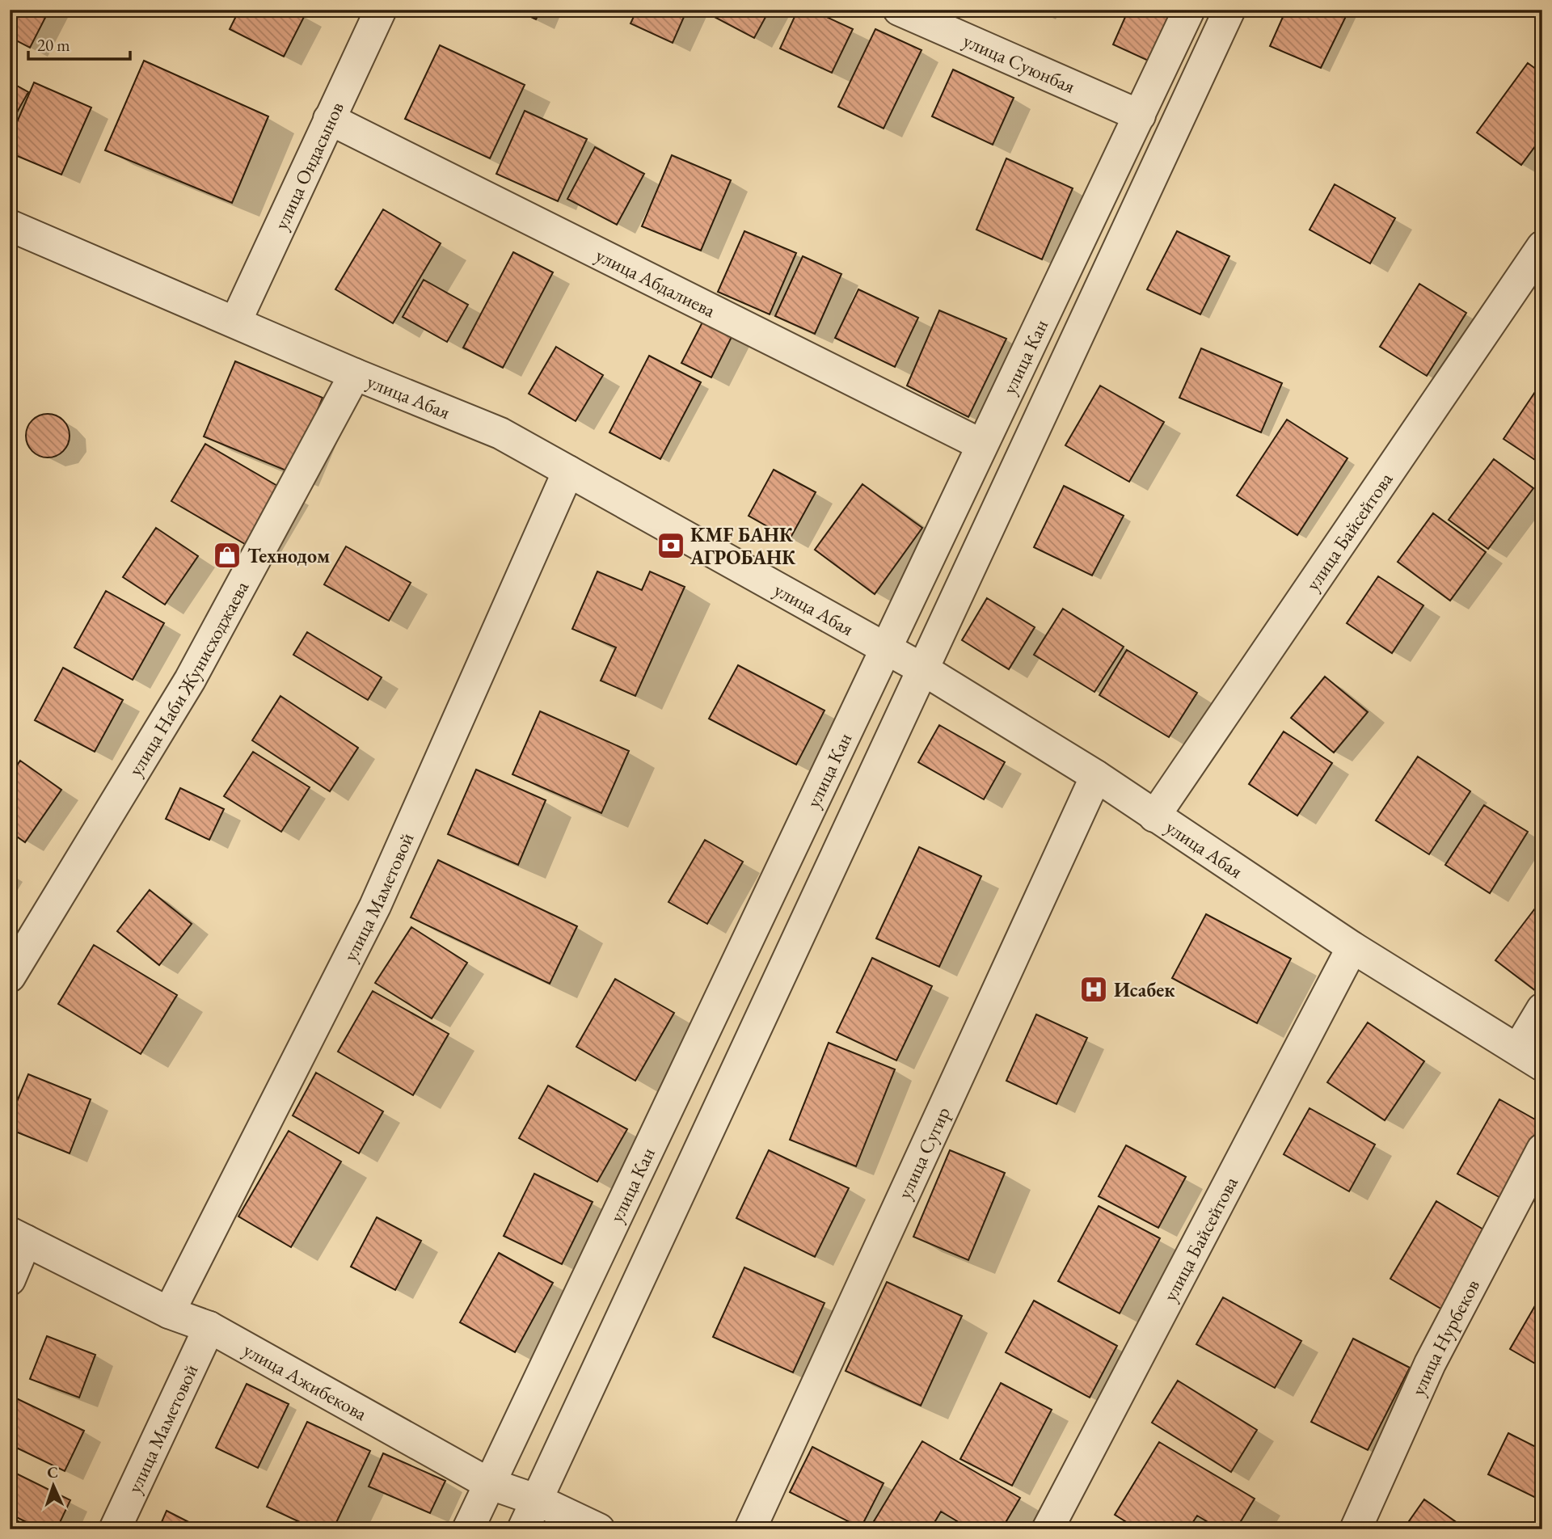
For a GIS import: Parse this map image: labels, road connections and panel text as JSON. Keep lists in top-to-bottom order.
{
  "streets": {
    "street": [
      "улица Суюнбая",
      "улица Ондасынов",
      "улица Абдалиева",
      "улица Кан",
      "улица Абая",
      "улица Байсейтова",
      "улица Наби Жунисходжаева",
      "улица Маметовой",
      "улица Сугир",
      "улица Нурбеков",
      "улица Ажибекова"
    ]
  },
  "crossings": [
    ["улица Суюнбая", "улица Кан"],
    ["улица Ондасынов", "улица Абдалиева"],
    ["улица Ондасынов", "улица Абая"],
    ["улица Абдалиева", "улица Кан"],
    ["улица Кан", "улица Абая"],
    ["улица Кан", "улица Ажибекова"],
    ["улица Абая", "улица Байсейтова"],
    ["улица Абая", "улица Наби Жунисходжаева"],
    ["улица Абая", "улица Маметовой"],
    ["улица Абая", "улица Сугир"],
    ["улица Маметовой", "улица Ажибекова"]
  ],
  "places": {
    "bank": ["KMF БАНК АГРОБАНК"],
    "shop": ["Технодом"],
    "hospital": ["Иcабек"]
  },
  "scale_bar": "20 m",
  "north": "top"
}
